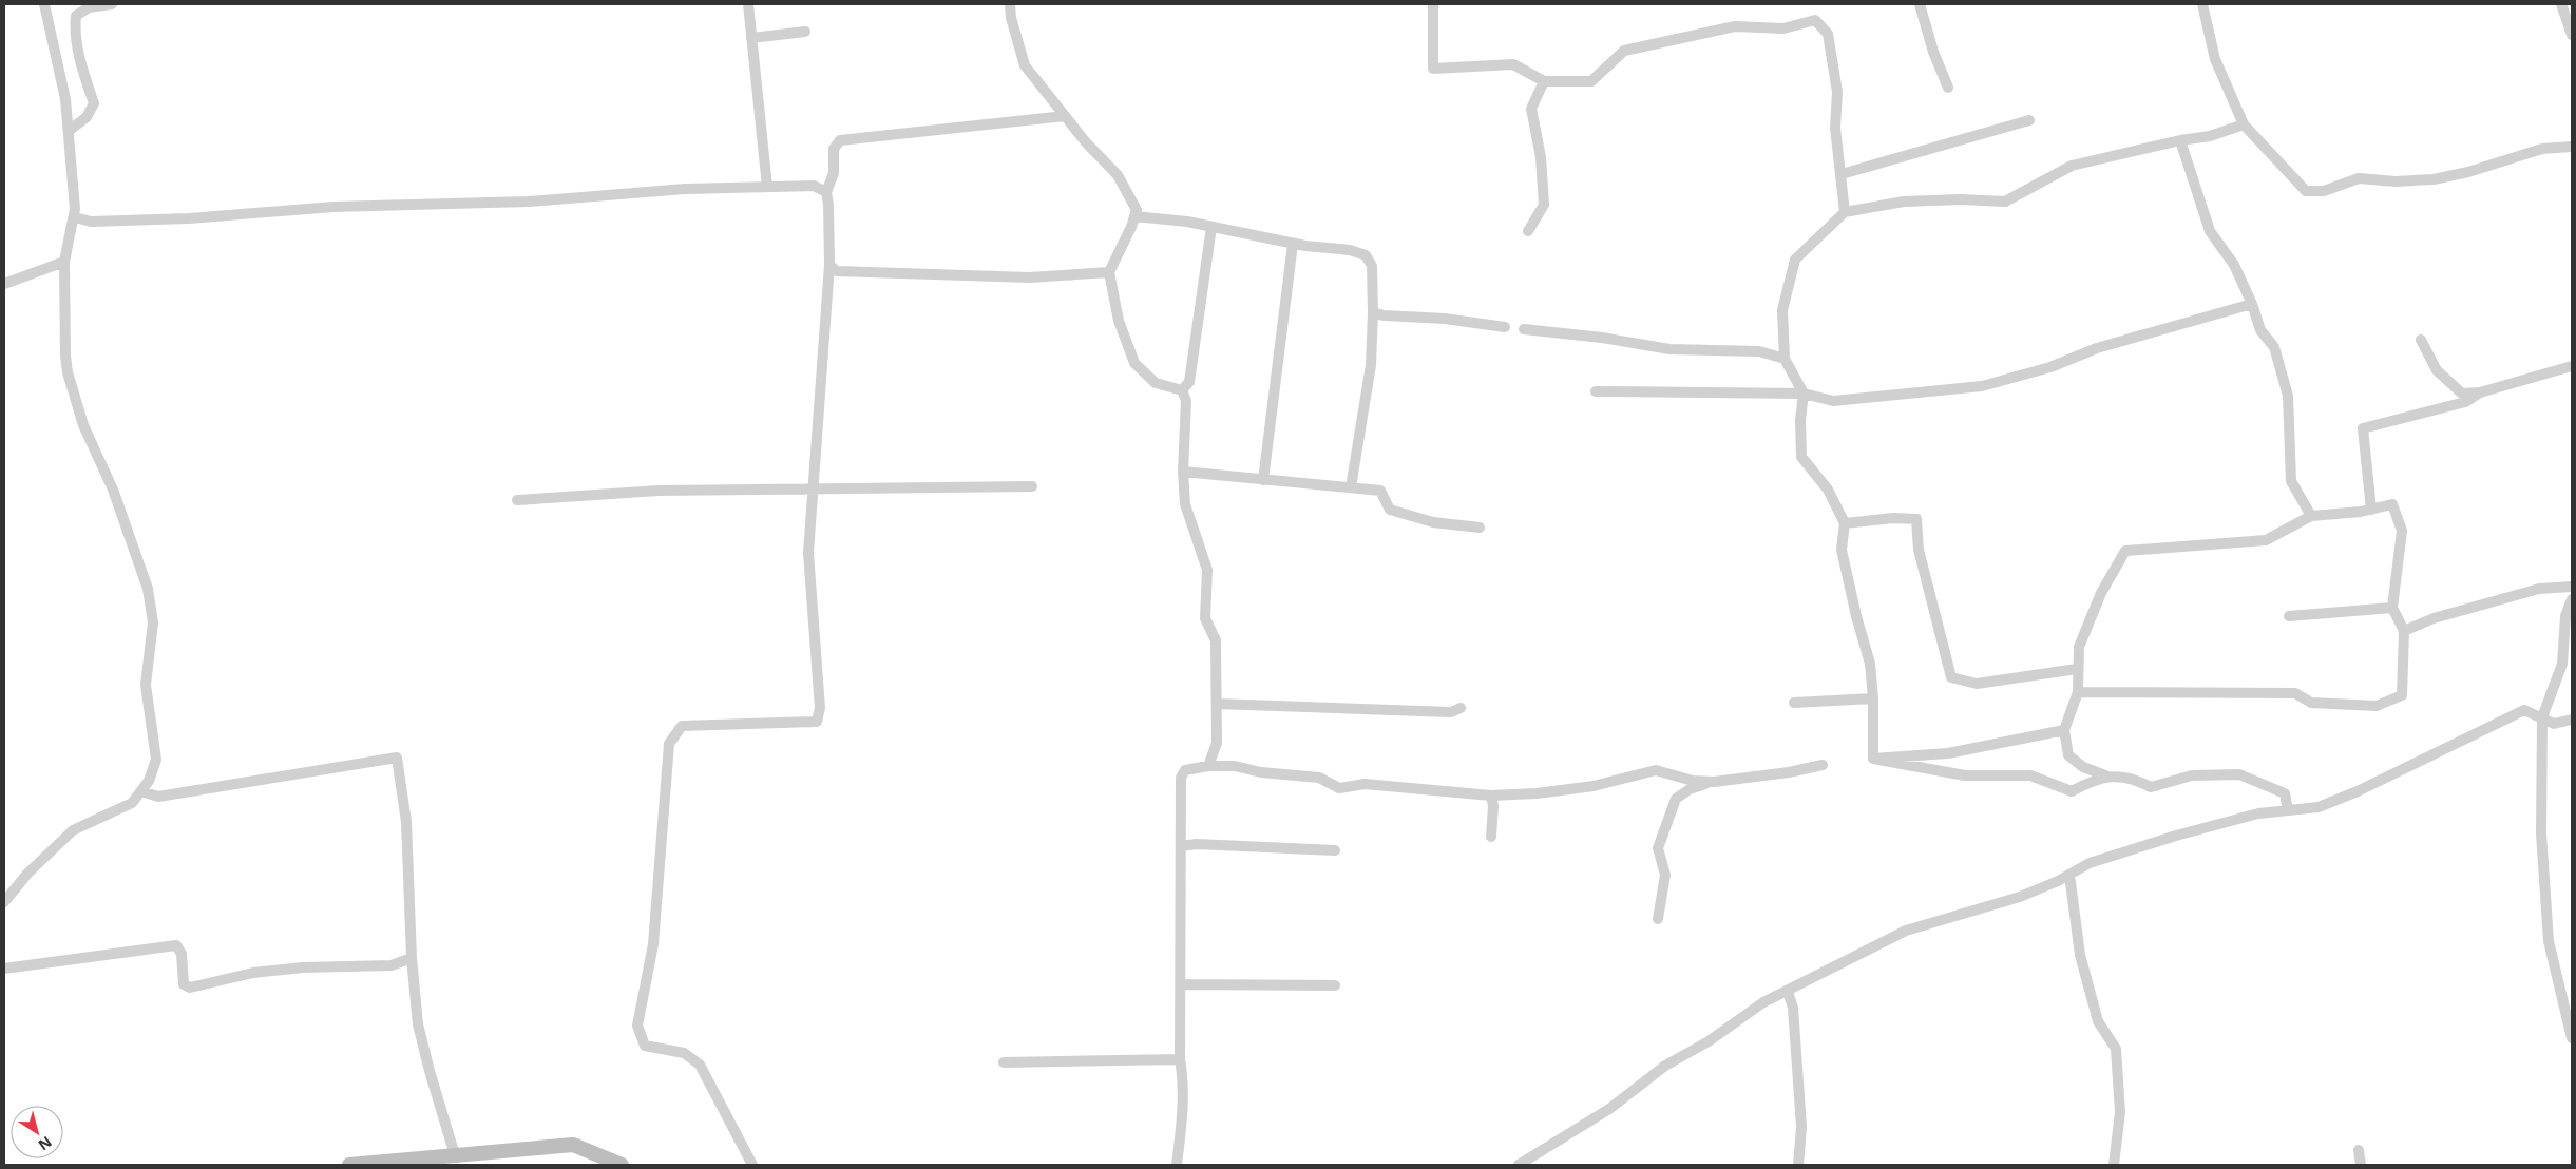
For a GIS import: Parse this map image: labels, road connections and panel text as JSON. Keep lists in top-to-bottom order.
{
  "north": "bottom right"
}
